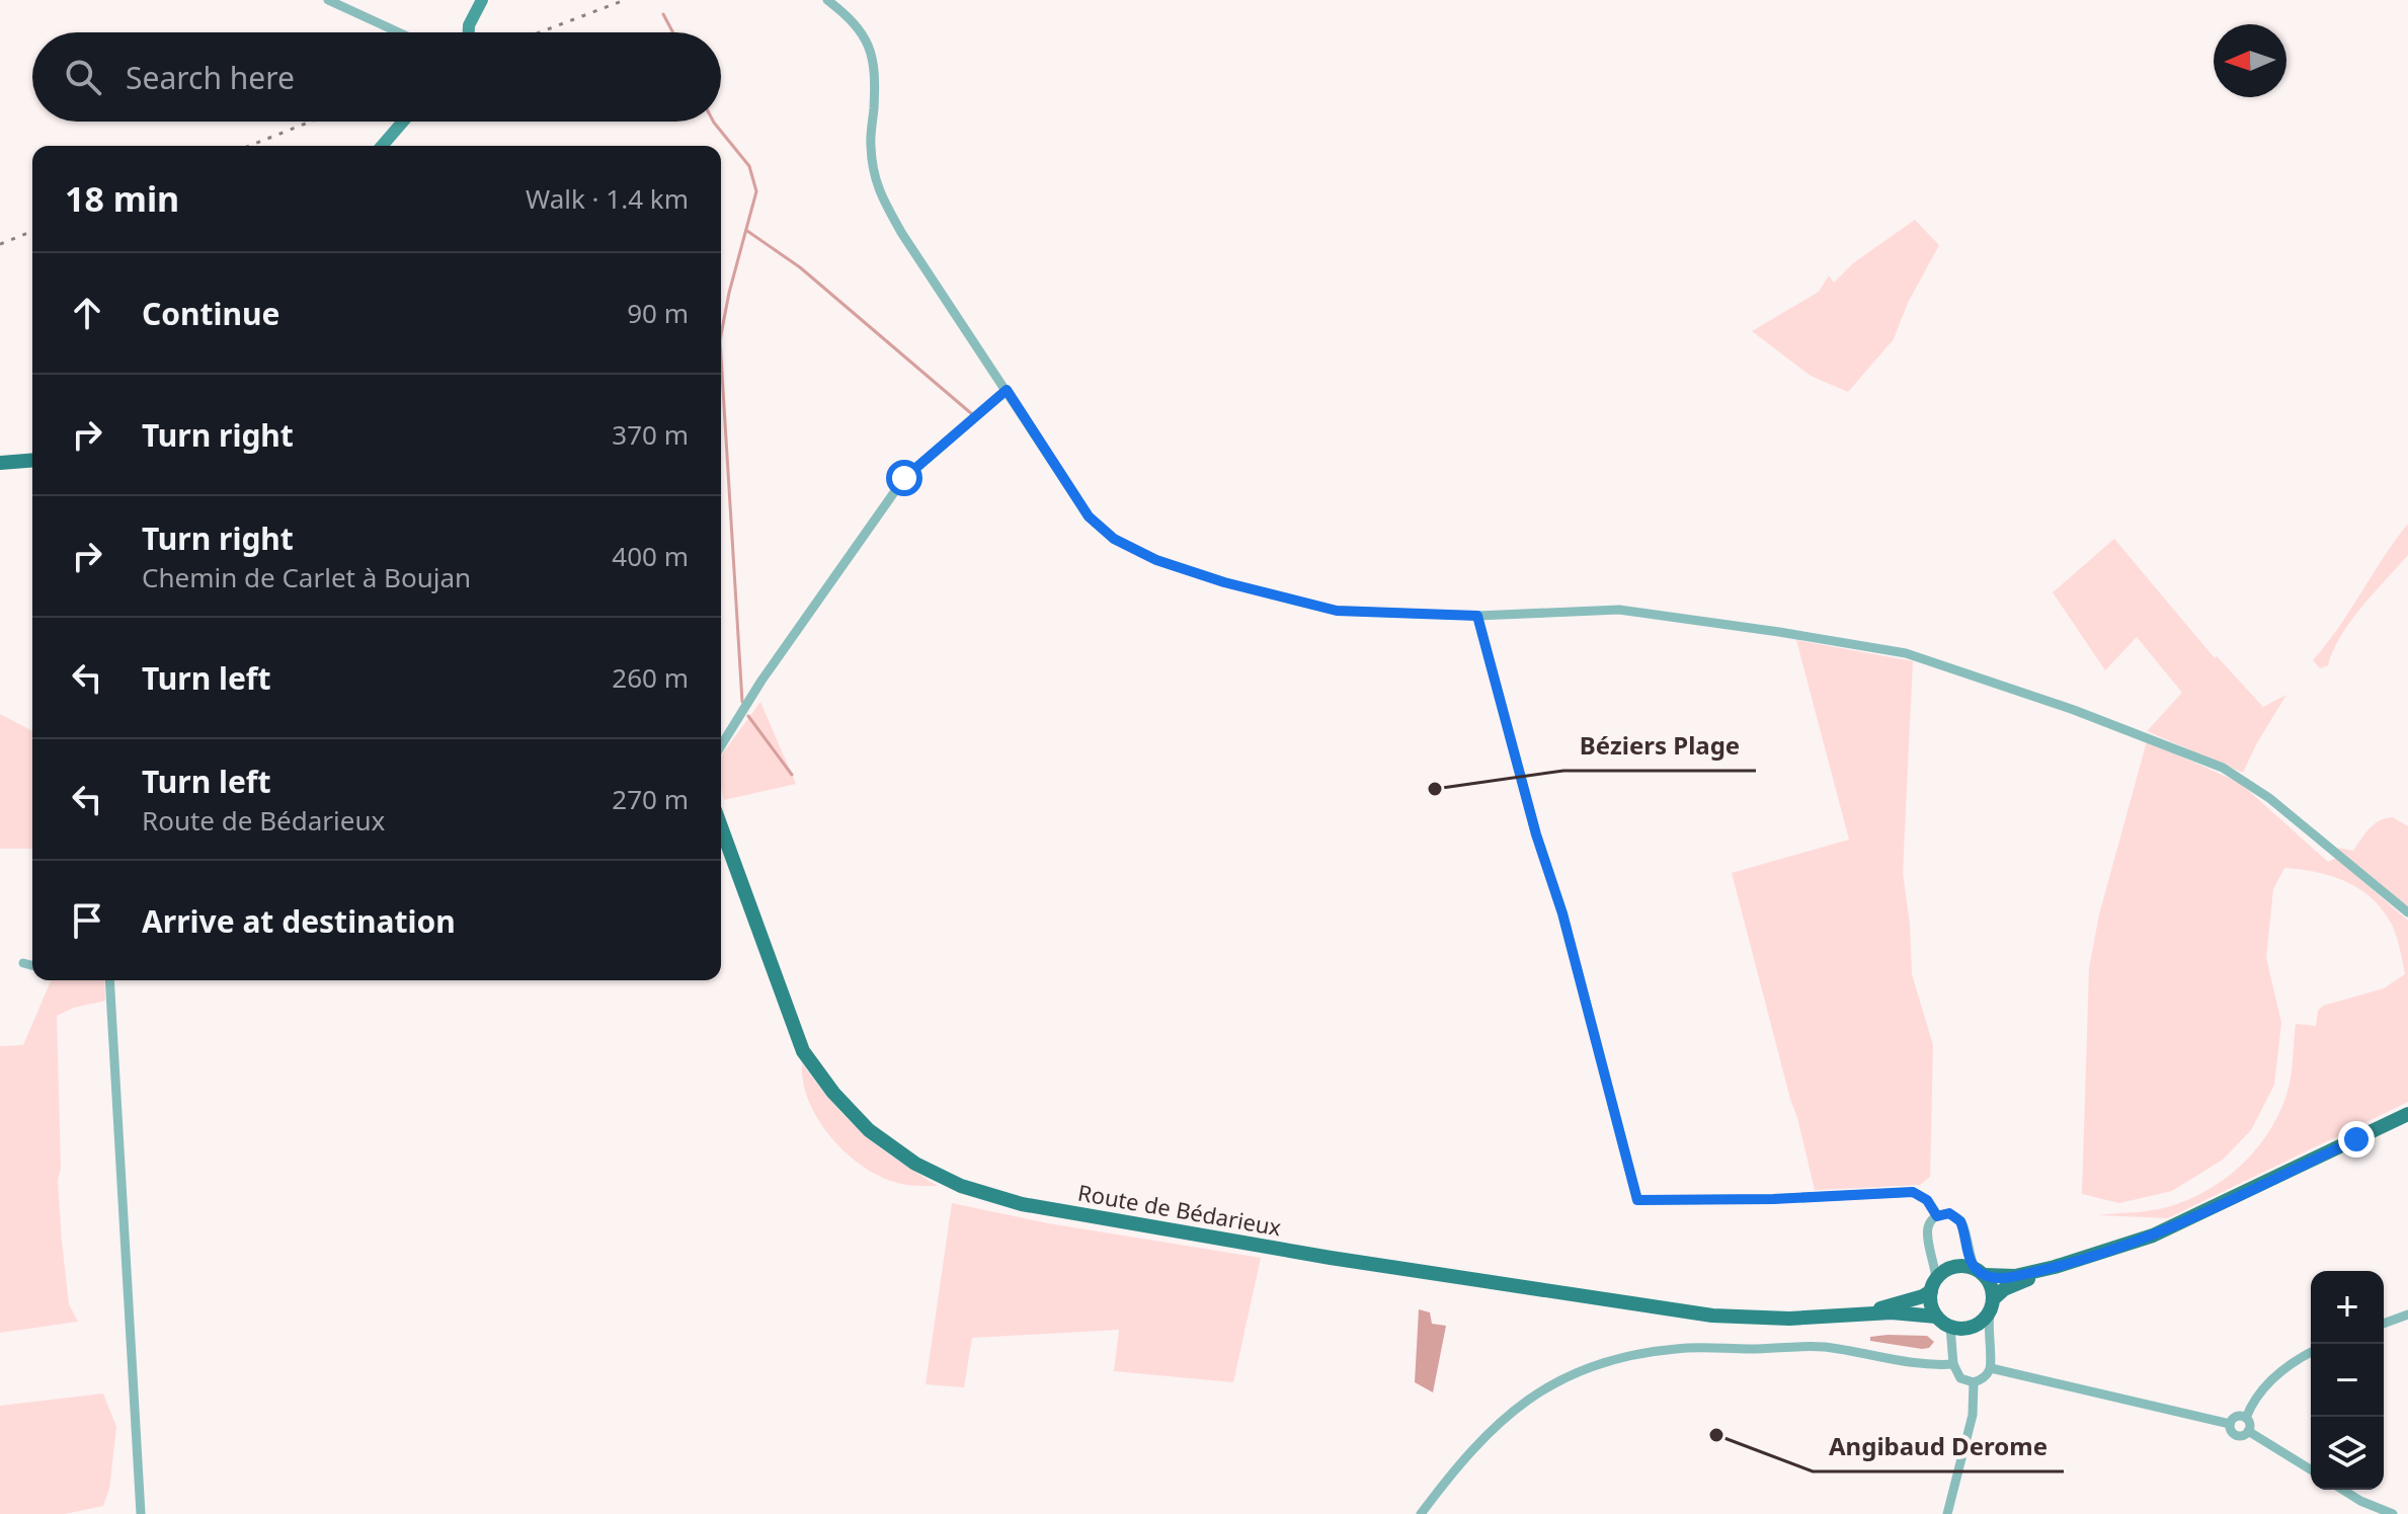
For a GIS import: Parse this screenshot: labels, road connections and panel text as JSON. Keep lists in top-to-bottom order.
{
  "streets": {
    "main road": ["Route de Bédarieux"]
  },
  "places": ["Béziers Plage", "Angibaud Derome"],
  "north": "left",
  "page": {
    "search": "Search here",
    "heading": ["18 min", "Walk · 1.4 km"],
    "list": [
      ["Continue", "90 m"],
      ["Turn right", "370 m"],
      ["Turn right", "Chemin de Carlet à Boujan", "400 m"],
      ["Turn left", "260 m"],
      ["Turn left", "Route de Bédarieux", "270 m"],
      "Arrive at destination"
    ],
    "map_buttons": ["+", "−"]
  }
}
